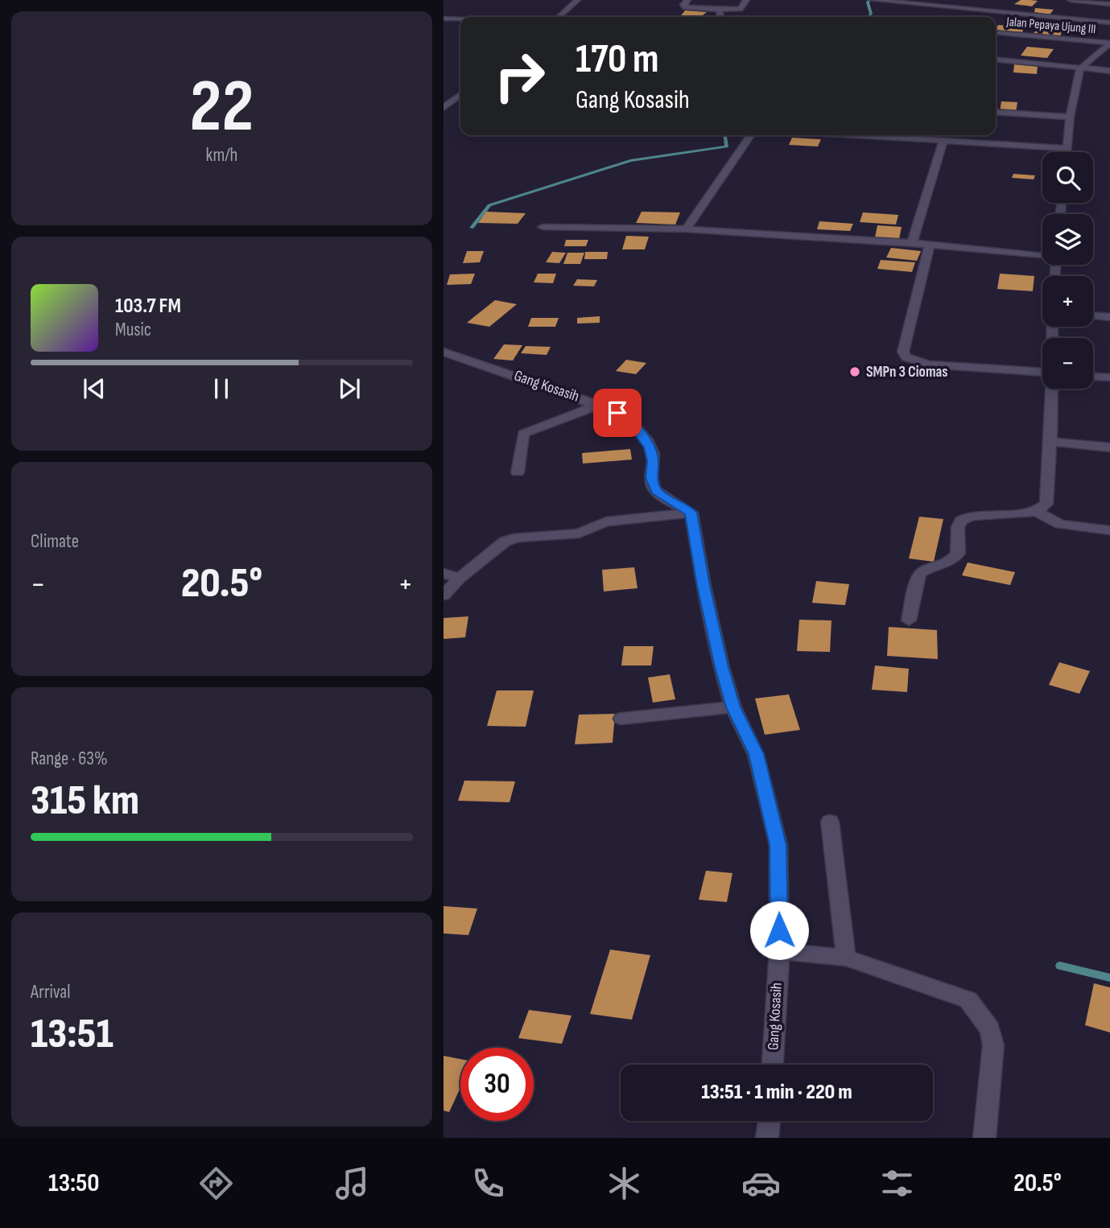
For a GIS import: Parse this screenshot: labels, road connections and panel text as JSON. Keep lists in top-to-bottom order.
{
  "streets": {
    "street": ["Jalan Pepaya Ujung III", "Gang Kosasih"]
  },
  "places": ["SMPn 3 Ciomas"],
  "page": {
    "tile": [
      ["22", "km/h"],
      "Climate",
      ["Range · 63%", "315 km"],
      ["Arrival", "13:51"]
    ],
    "turn": ["170 m", "Gang Kosasih"],
    "map_buttons": ["+", "−"],
    "song": ["103.7 FM", "Music"],
    "heat": ["−", "20.5°", "+"],
    "limit": "30",
    "trip": "13:51 · 1 min · 220 m",
    "tabs": ["13:50", "20.5°"]
  }
}
